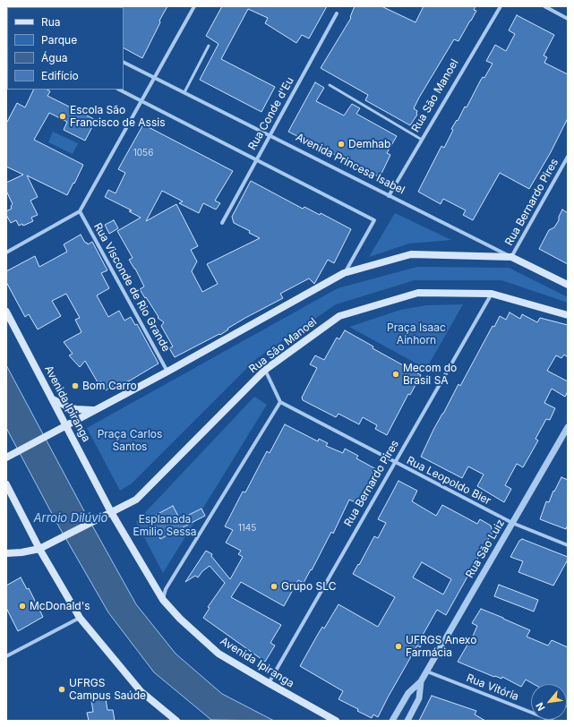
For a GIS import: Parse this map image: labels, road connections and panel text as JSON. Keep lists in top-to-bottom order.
{
  "streets": {
    "main road": ["Rua São Manoel", "Avenida Princesa Isabel", "Avenida Ipiranga"],
    "street": [
      "Rua Conde d'Eu",
      "Rua Bernardo Pires",
      "Rua Visconde de Rio Grande",
      "Rua Leopoldo Bier",
      "Rua São Luiz",
      "Rua Vitória"
    ]
  },
  "crossings": [
    ["Rua São Manoel", "Avenida Princesa Isabel"],
    ["Rua São Manoel", "Rua Bernardo Pires"],
    ["Rua São Manoel", "Avenida Ipiranga"],
    ["Rua Conde d'Eu", "Avenida Princesa Isabel"],
    ["Avenida Princesa Isabel", "Rua Bernardo Pires"],
    ["Rua Bernardo Pires", "Avenida Ipiranga"],
    ["Rua Bernardo Pires", "Rua Leopoldo Bier"],
    ["Rua Leopoldo Bier", "Rua São Luiz"],
    ["Rua São Luiz", "Rua Vitória"]
  ],
  "water": ["Arroio Dilúvio"],
  "parks": ["Praça Isaac Ainhorn", "Praça Carlos Santos", "Esplanada Emilio Sessa"],
  "places": [
    "Escola São Francisco de Assis",
    "Demhab",
    "Mecom do Brasil SA",
    "Bom Carro",
    "Grupo SLC",
    "McDonald's",
    "UFRGS Anexo Farmácia",
    "UFRGS Campus Saúde"
  ],
  "house_numbers": ["1056", "1145"],
  "legend": [
    "Rua",
    "Parque",
    "Água",
    "Edifício"
  ],
  "north": "bottom left"
}
